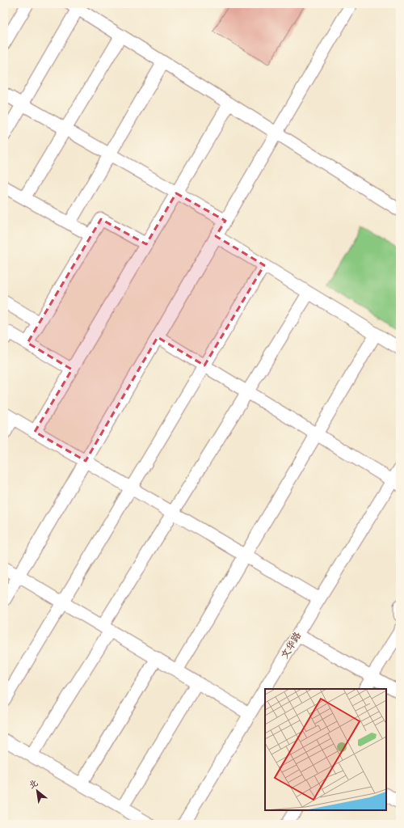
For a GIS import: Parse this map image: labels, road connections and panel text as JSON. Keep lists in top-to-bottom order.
{
  "streets": {
    "street": ["文华路"]
  },
  "north": "top left"
}
